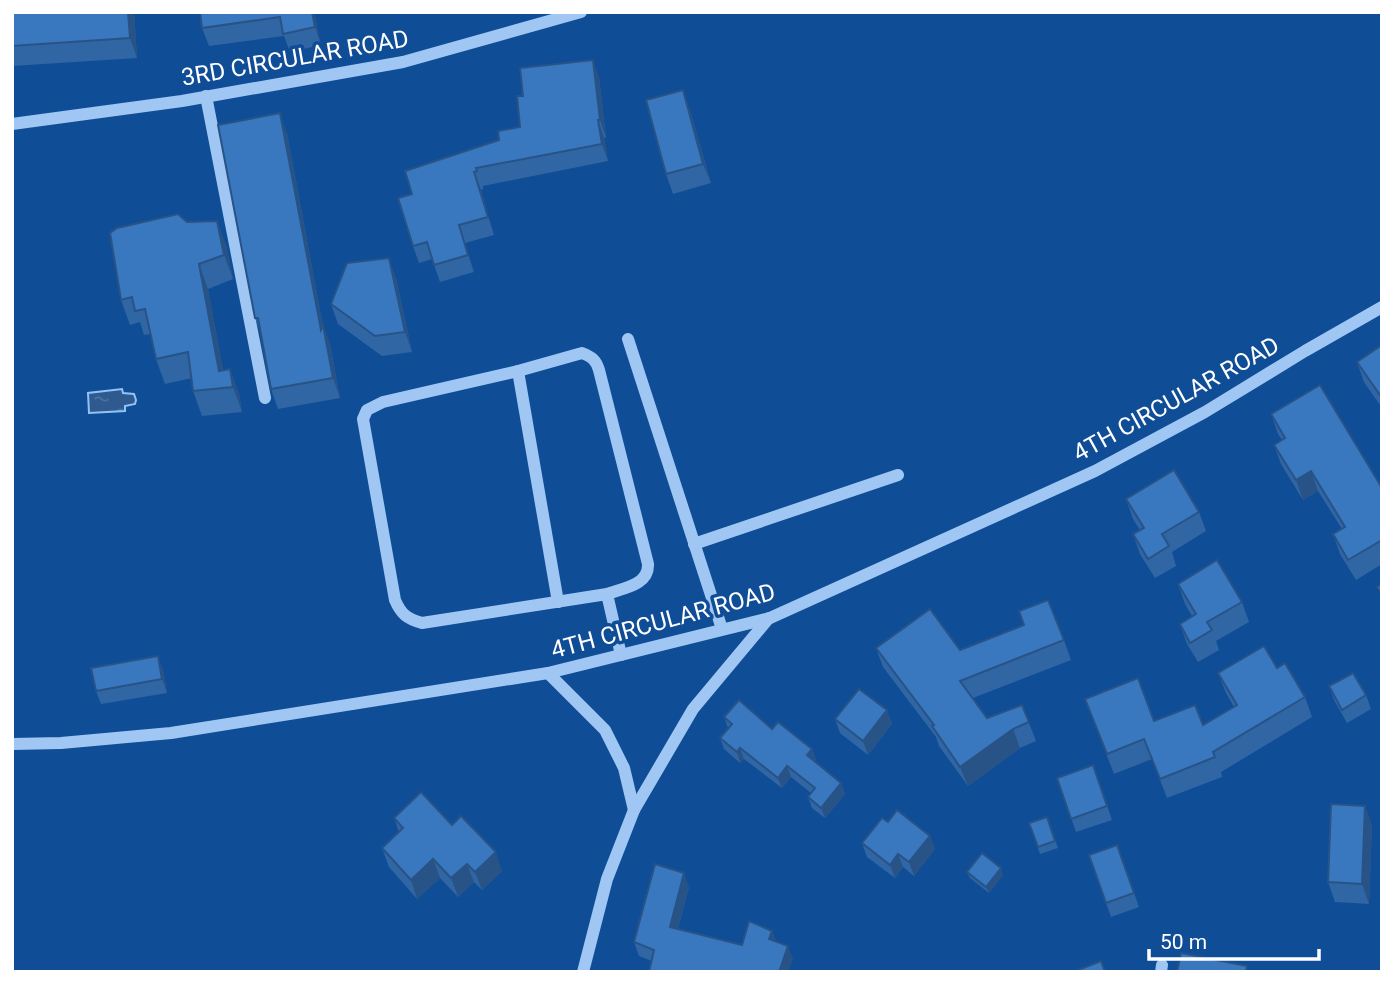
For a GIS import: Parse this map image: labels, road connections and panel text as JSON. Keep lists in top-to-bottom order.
{
  "streets": {
    "street": ["3RD CIRCULAR ROAD", "4TH CIRCULAR ROAD"]
  },
  "scale_bar": "50 m"
}
